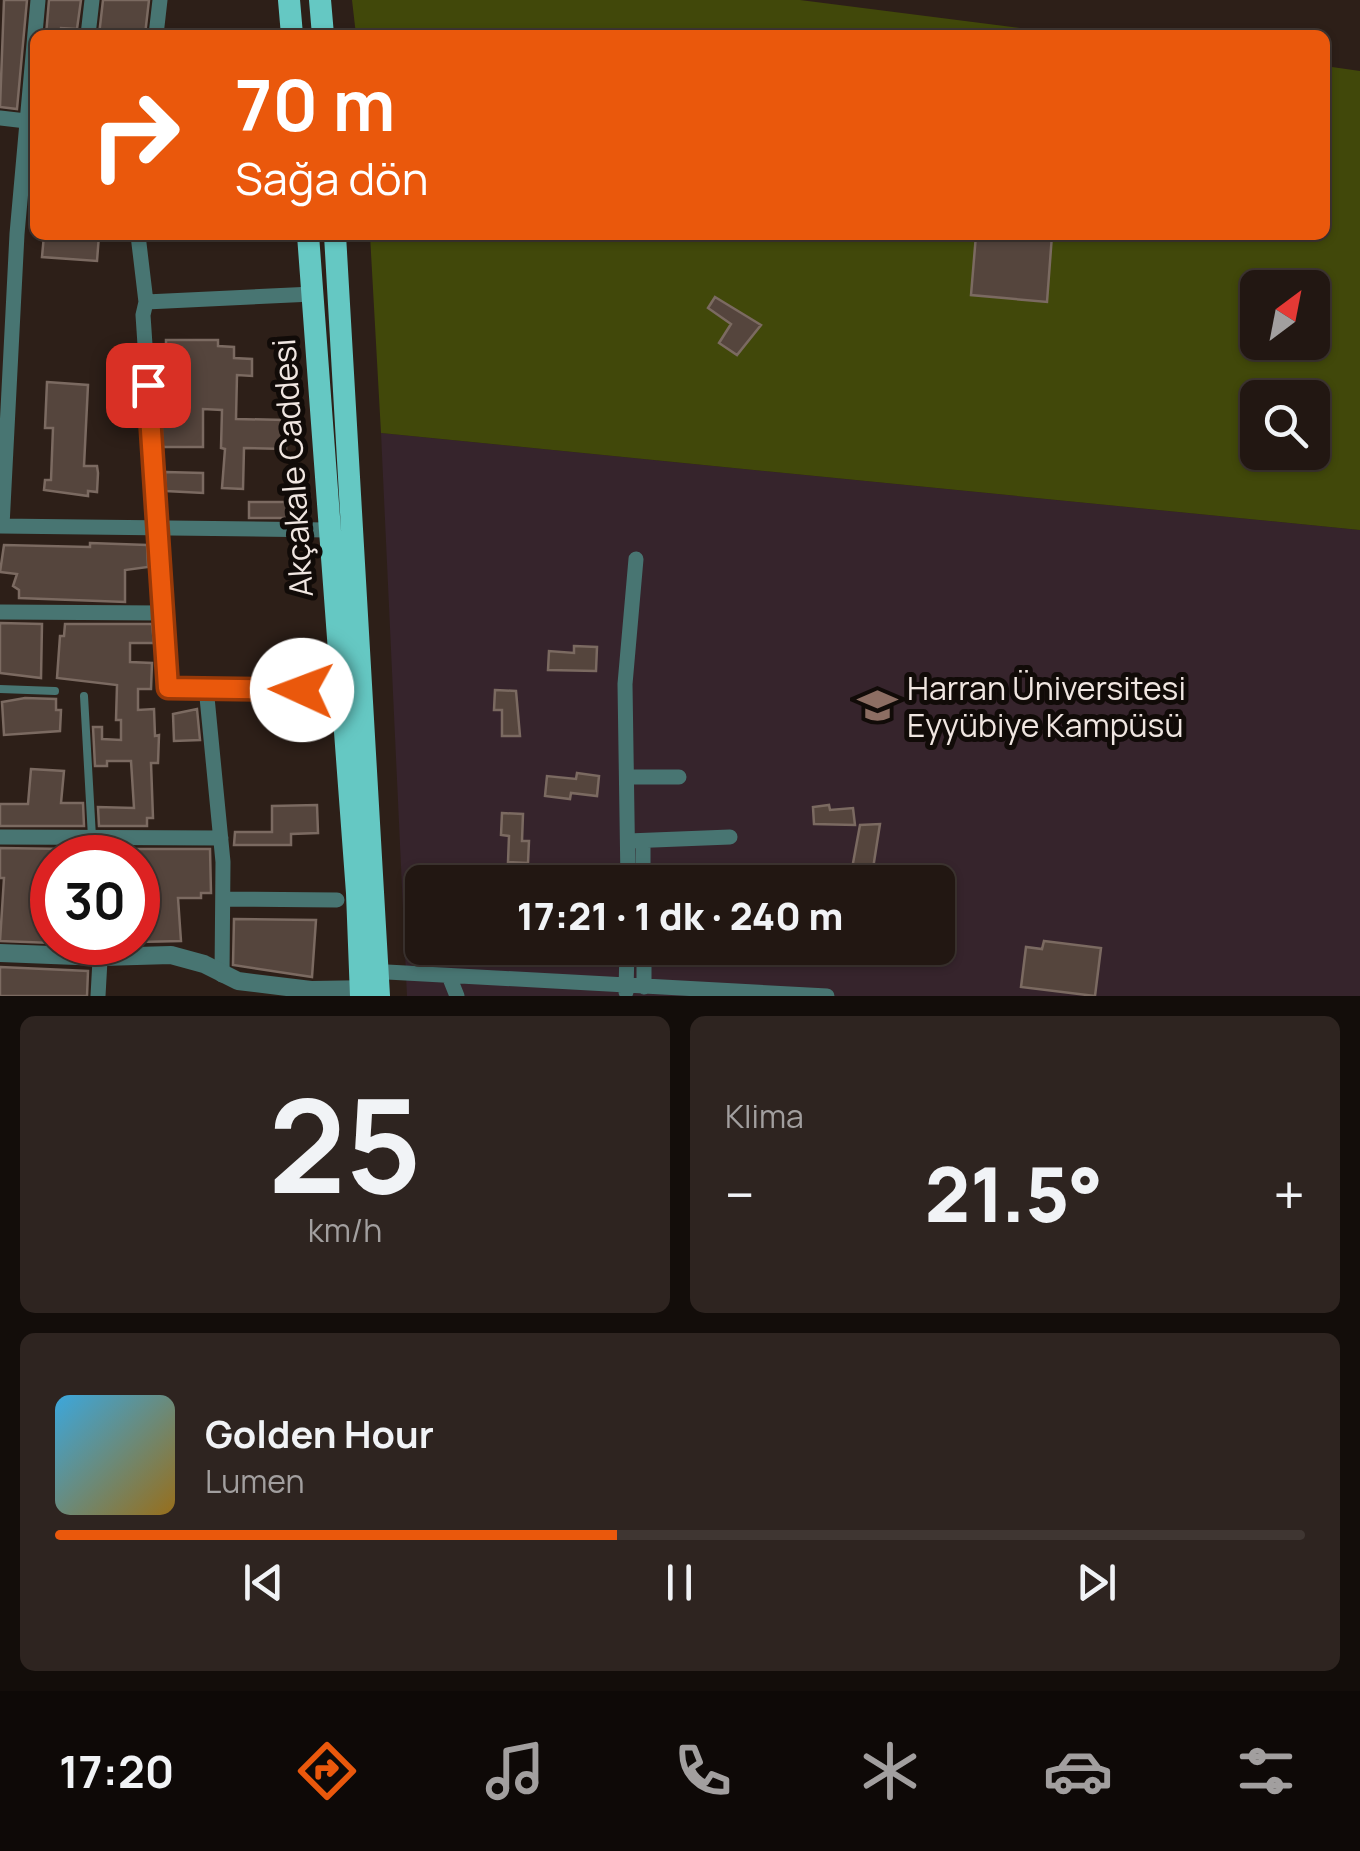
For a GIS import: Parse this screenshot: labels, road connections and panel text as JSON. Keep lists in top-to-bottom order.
{
  "streets": {
    "main road": ["Akçakale Caddesi"]
  },
  "places": {
    "school or university": ["Harran Üniversitesi Eyyübiye Kampüsü"]
  },
  "north": "top right",
  "page": {
    "turn": ["70 m", "Sağa dön"],
    "limit": "30",
    "trip": "17:21 · 1 dk · 240 m",
    "tile": [
      ["25", "km/h"],
      "Klima"
    ],
    "heat": ["−", "21.5°", "+"],
    "song": ["Golden Hour", "Lumen"],
    "tabs": "17:20"
  }
}
